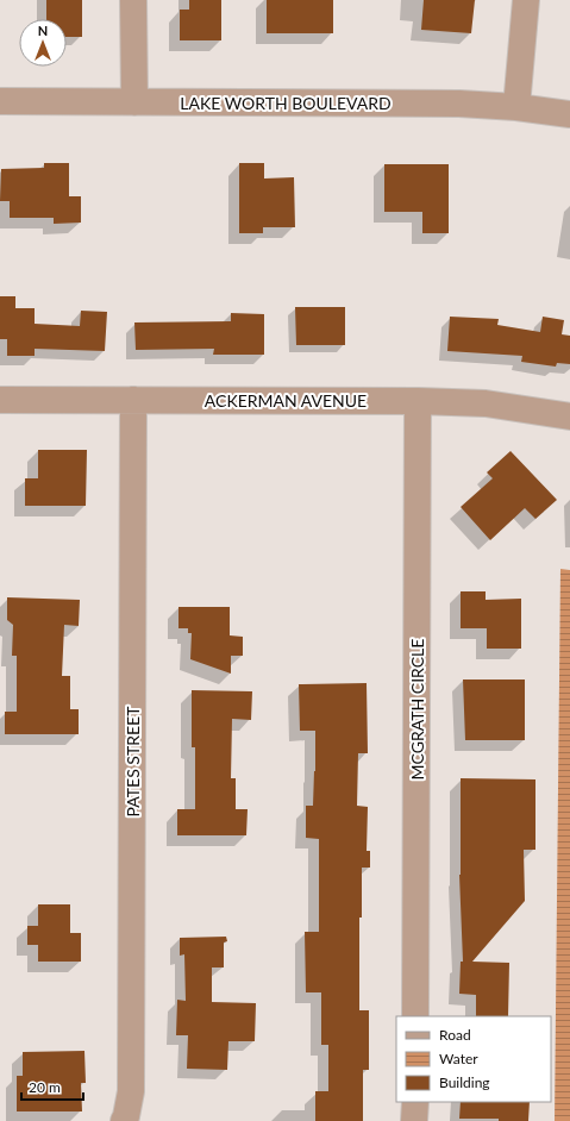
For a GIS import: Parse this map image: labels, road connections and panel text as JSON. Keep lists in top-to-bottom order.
{
  "streets": {
    "street": [
      "LAKE WORTH BOULEVARD",
      "ACKERMAN AVENUE",
      "MCGRATH CIRCLE",
      "PATES STREET"
    ]
  },
  "crossings": [
    ["ACKERMAN AVENUE", "MCGRATH CIRCLE"],
    ["ACKERMAN AVENUE", "PATES STREET"]
  ],
  "legend": ["Road", "Water", "Building"],
  "scale_bar": "20 m",
  "north": "top"
}
